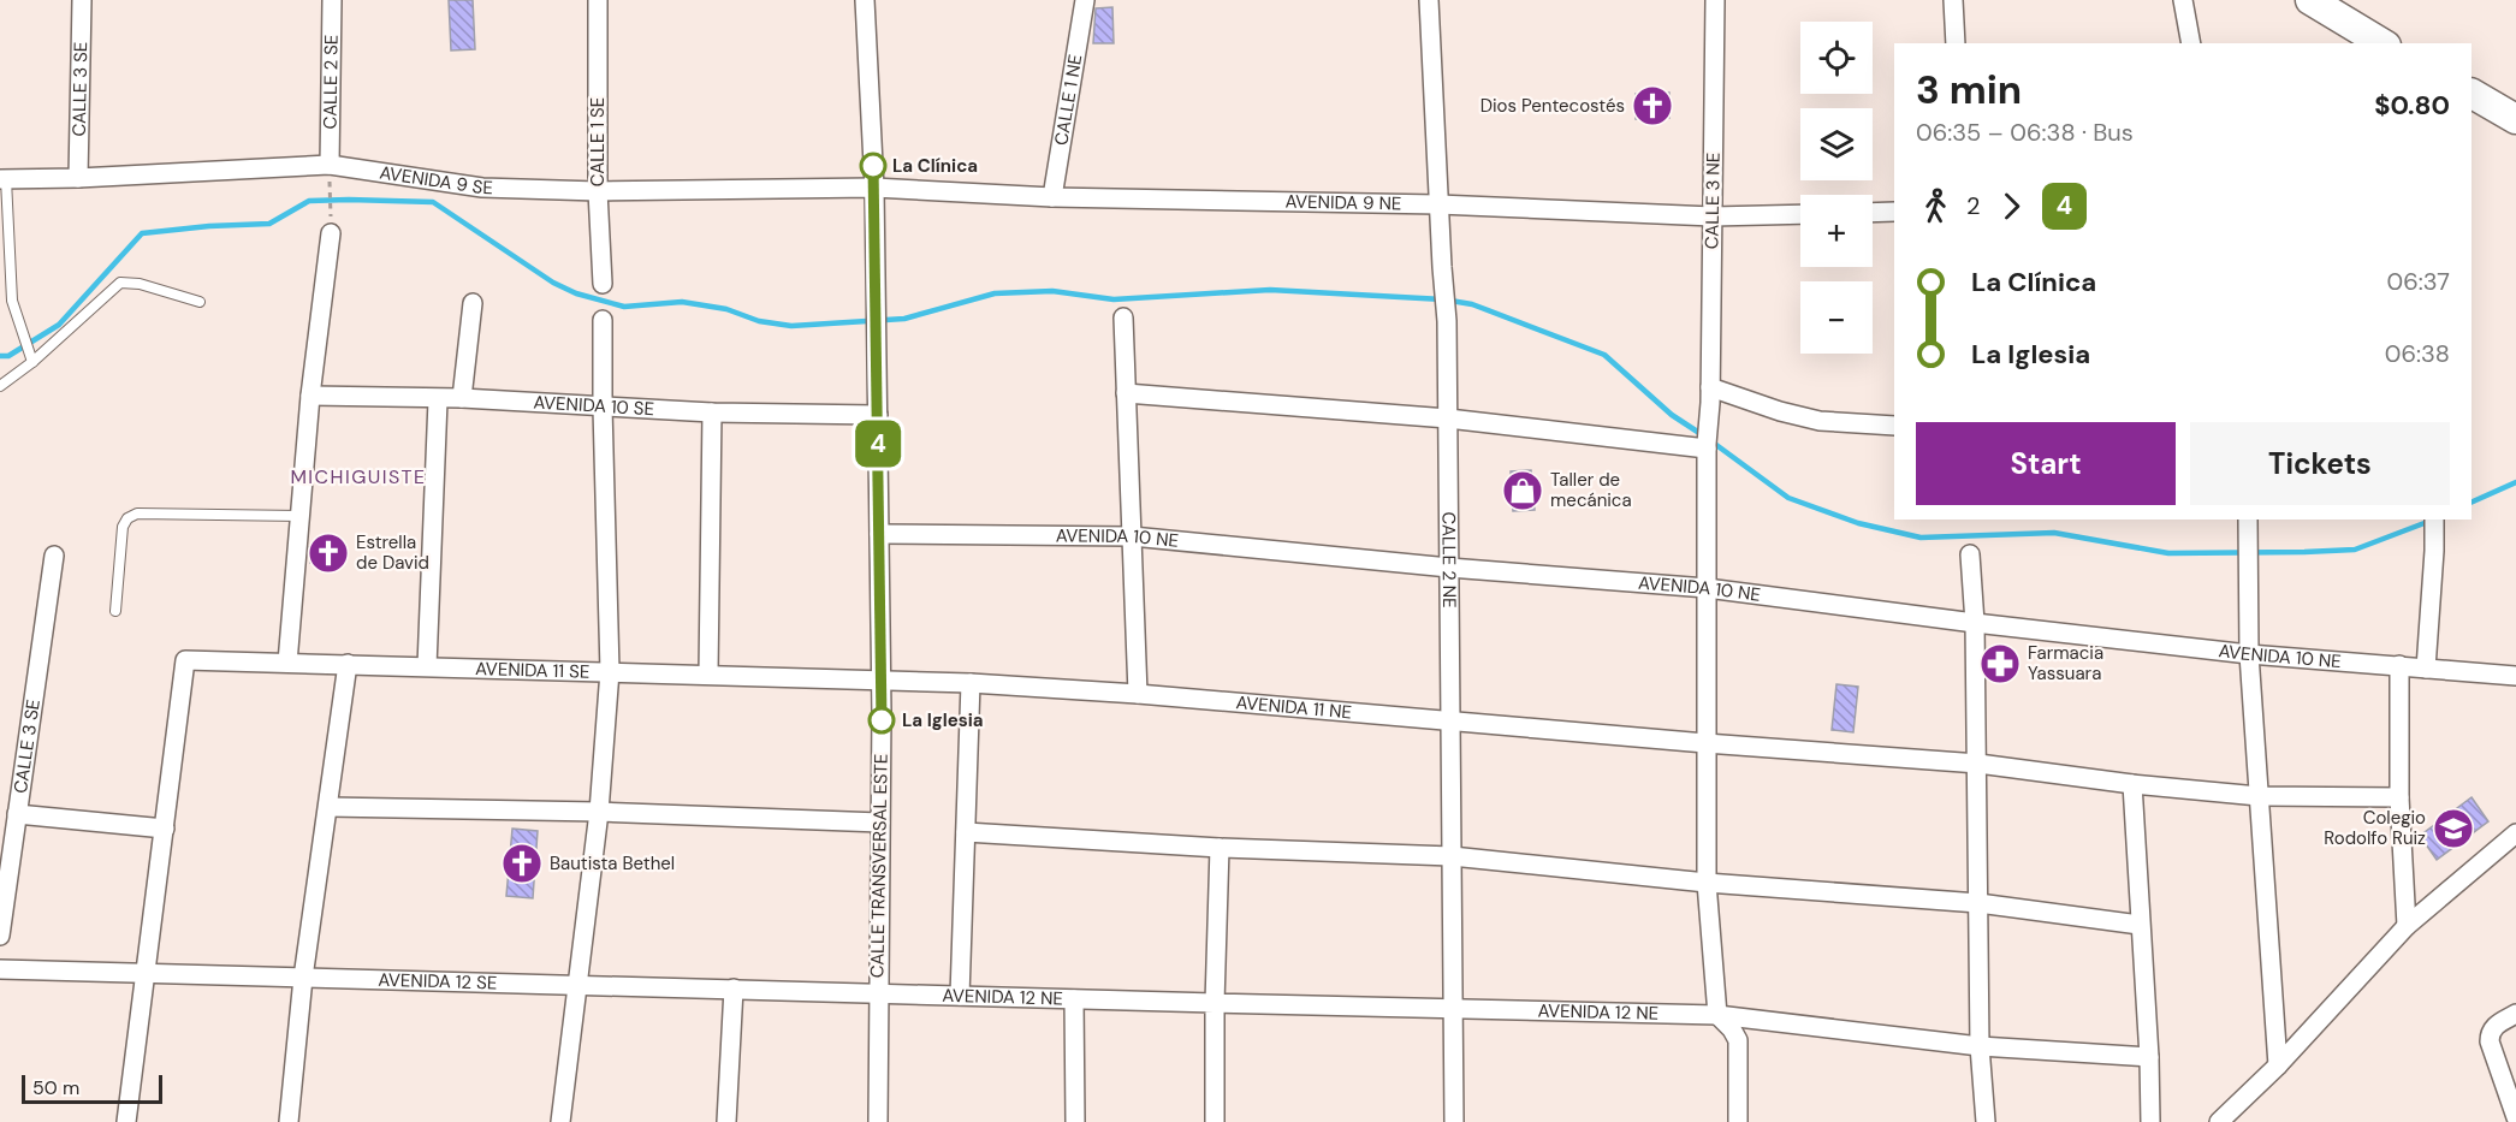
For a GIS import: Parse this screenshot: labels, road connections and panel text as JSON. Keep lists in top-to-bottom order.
{
  "streets": {
    "street": [
      "CALLE 2 SE",
      "CALLE 3 SE",
      "CALLE 1 NE",
      "CALLE 1 SE",
      "AVENIDA 9 SE",
      "CALLE 3 NE",
      "AVENIDA 9 NE",
      "AVENIDA 10 SE",
      "AVENIDA 10 NE",
      "CALLE 2 NE",
      "AVENIDA 11 SE",
      "AVENIDA 11 NE",
      "CALLE TRANSVERSAL ESTE",
      "AVENIDA 12 SE",
      "AVENIDA 12 NE"
    ]
  },
  "crossings": [
    ["CALLE 2 SE", "AVENIDA 9 SE"],
    ["CALLE 3 SE", "AVENIDA 9 SE"],
    ["CALLE 1 NE", "AVENIDA 9 NE"],
    ["CALLE 1 SE", "AVENIDA 9 SE"],
    ["AVENIDA 9 SE", "AVENIDA 9 NE"],
    ["AVENIDA 9 SE", "CALLE TRANSVERSAL ESTE"],
    ["CALLE 3 NE", "AVENIDA 9 NE"],
    ["CALLE 3 NE", "AVENIDA 10 NE"],
    ["CALLE 3 NE", "AVENIDA 11 NE"],
    ["CALLE 3 NE", "AVENIDA 12 NE"],
    ["AVENIDA 9 NE", "CALLE 2 NE"],
    ["AVENIDA 9 NE", "CALLE TRANSVERSAL ESTE"],
    ["AVENIDA 10 SE", "CALLE TRANSVERSAL ESTE"],
    ["AVENIDA 10 NE", "CALLE 2 NE"],
    ["AVENIDA 10 NE", "CALLE TRANSVERSAL ESTE"],
    ["CALLE 2 NE", "AVENIDA 11 NE"],
    ["CALLE 2 NE", "AVENIDA 12 NE"],
    ["AVENIDA 11 SE", "AVENIDA 11 NE"],
    ["AVENIDA 11 SE", "CALLE TRANSVERSAL ESTE"],
    ["AVENIDA 11 NE", "CALLE TRANSVERSAL ESTE"],
    ["CALLE TRANSVERSAL ESTE", "AVENIDA 12 SE"],
    ["CALLE TRANSVERSAL ESTE", "AVENIDA 12 NE"],
    ["AVENIDA 12 SE", "AVENIDA 12 NE"]
  ],
  "districts": ["MICHIGUISTE"],
  "places": {
    "church": ["Dios Pentecostés", "Estrella de David", "Bautista Bethel"],
    "other": ["La Clínica", "La Iglesia"],
    "shop": ["Taller de mecánica"],
    "pharmacy": ["Farmacia Yassuara"],
    "school or university": ["Colegio Rodolfo Ruiz"]
  },
  "lines": ["bus line 4"],
  "scale_bar": "50 m",
  "page": {
    "on_map": "4",
    "map_buttons": ["+", "−"],
    "heading": ["3 min", "06:35 – 06:38 · Bus", "$0.80"],
    "legs": ["2", "4"],
    "list": [
      {
        "name": "La Clínica",
        "value": "06:37"
      },
      {
        "name": "La Iglesia",
        "value": "06:38"
      }
    ],
    "buttons": ["Start", "Tickets"],
    "scale": "50 m"
  }
}
